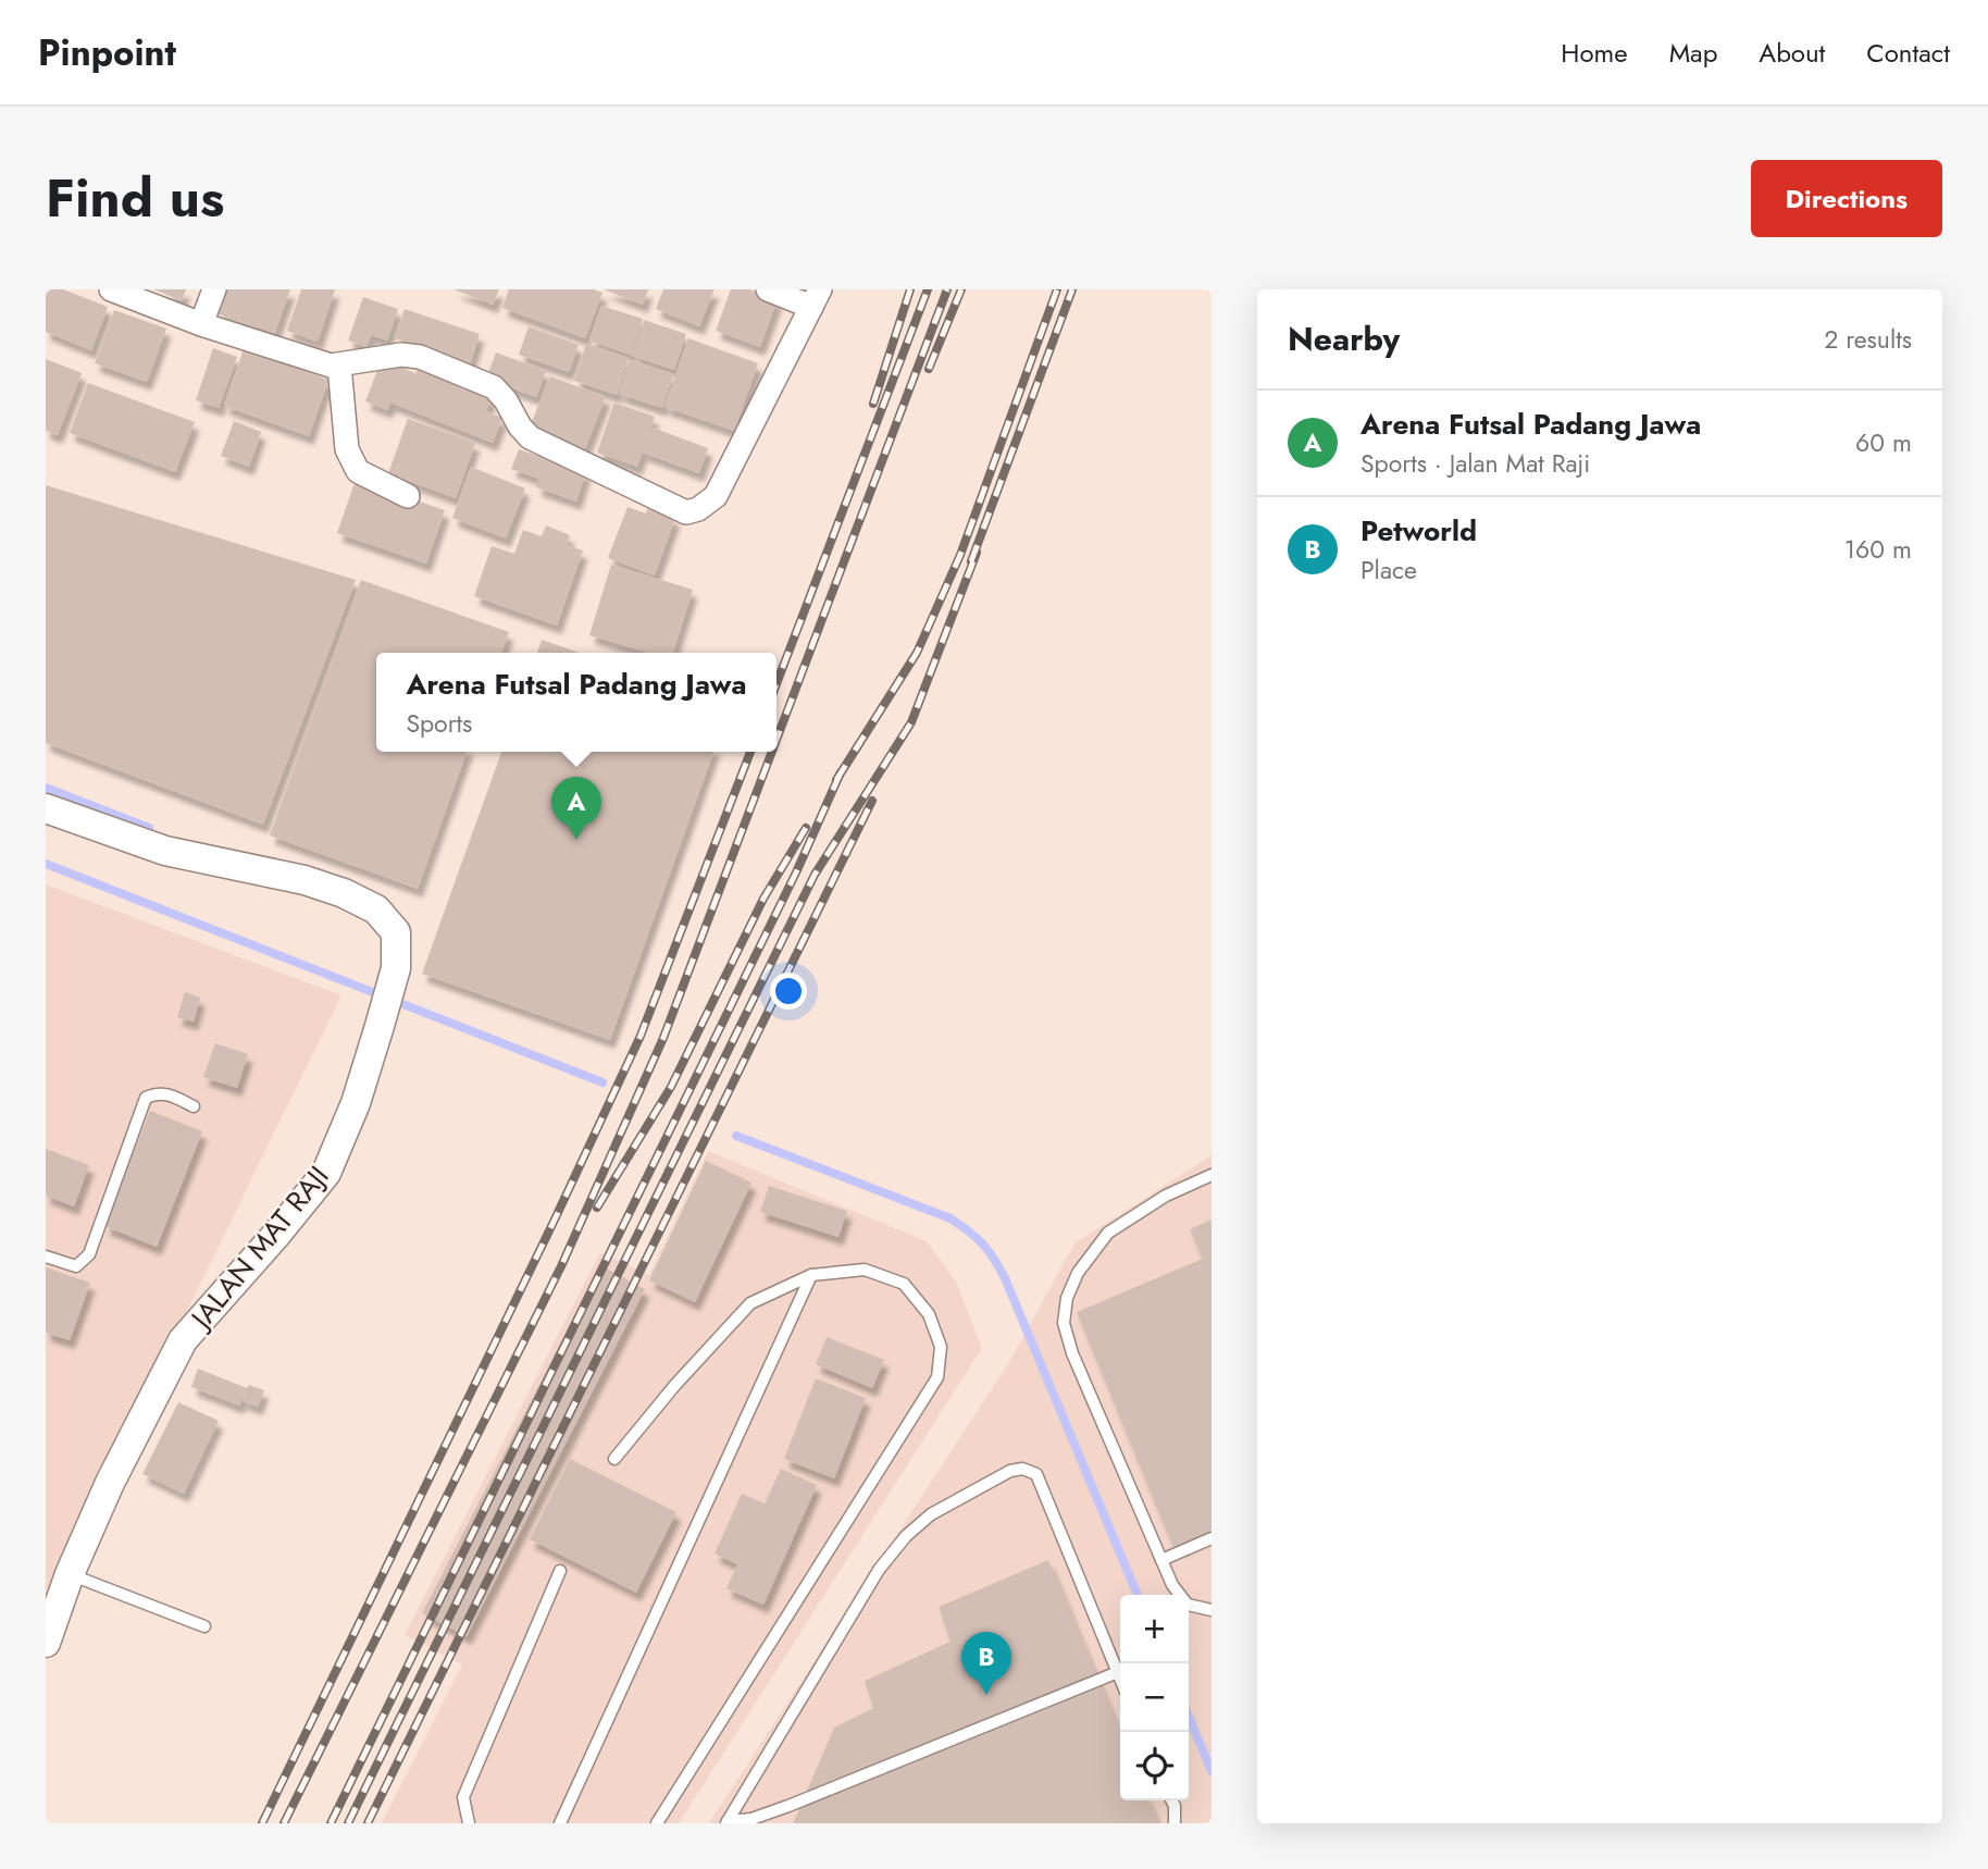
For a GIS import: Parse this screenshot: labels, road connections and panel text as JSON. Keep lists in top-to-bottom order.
{
  "streets": {
    "street": ["JALAN MAT RAJI"]
  },
  "page": {
    "header": "Pinpoint",
    "nav": [
      "Home",
      "Map",
      "About",
      "Contact"
    ],
    "title": "Find us",
    "buttons": "Directions",
    "heading": ["Nearby", "2 results"],
    "list": [
      {
        "mark": "A",
        "name": "Arena Futsal Padang Jawa",
        "note": "Sports · Jalan Mat Raji",
        "value": "60 m"
      },
      {
        "mark": "B",
        "name": "Petworld",
        "note": "Place",
        "value": "160 m"
      }
    ],
    "popup": ["Arena Futsal Padang Jawa", "Sports"],
    "pins": ["A", "B"],
    "map_buttons": ["+", "−"]
  }
}
